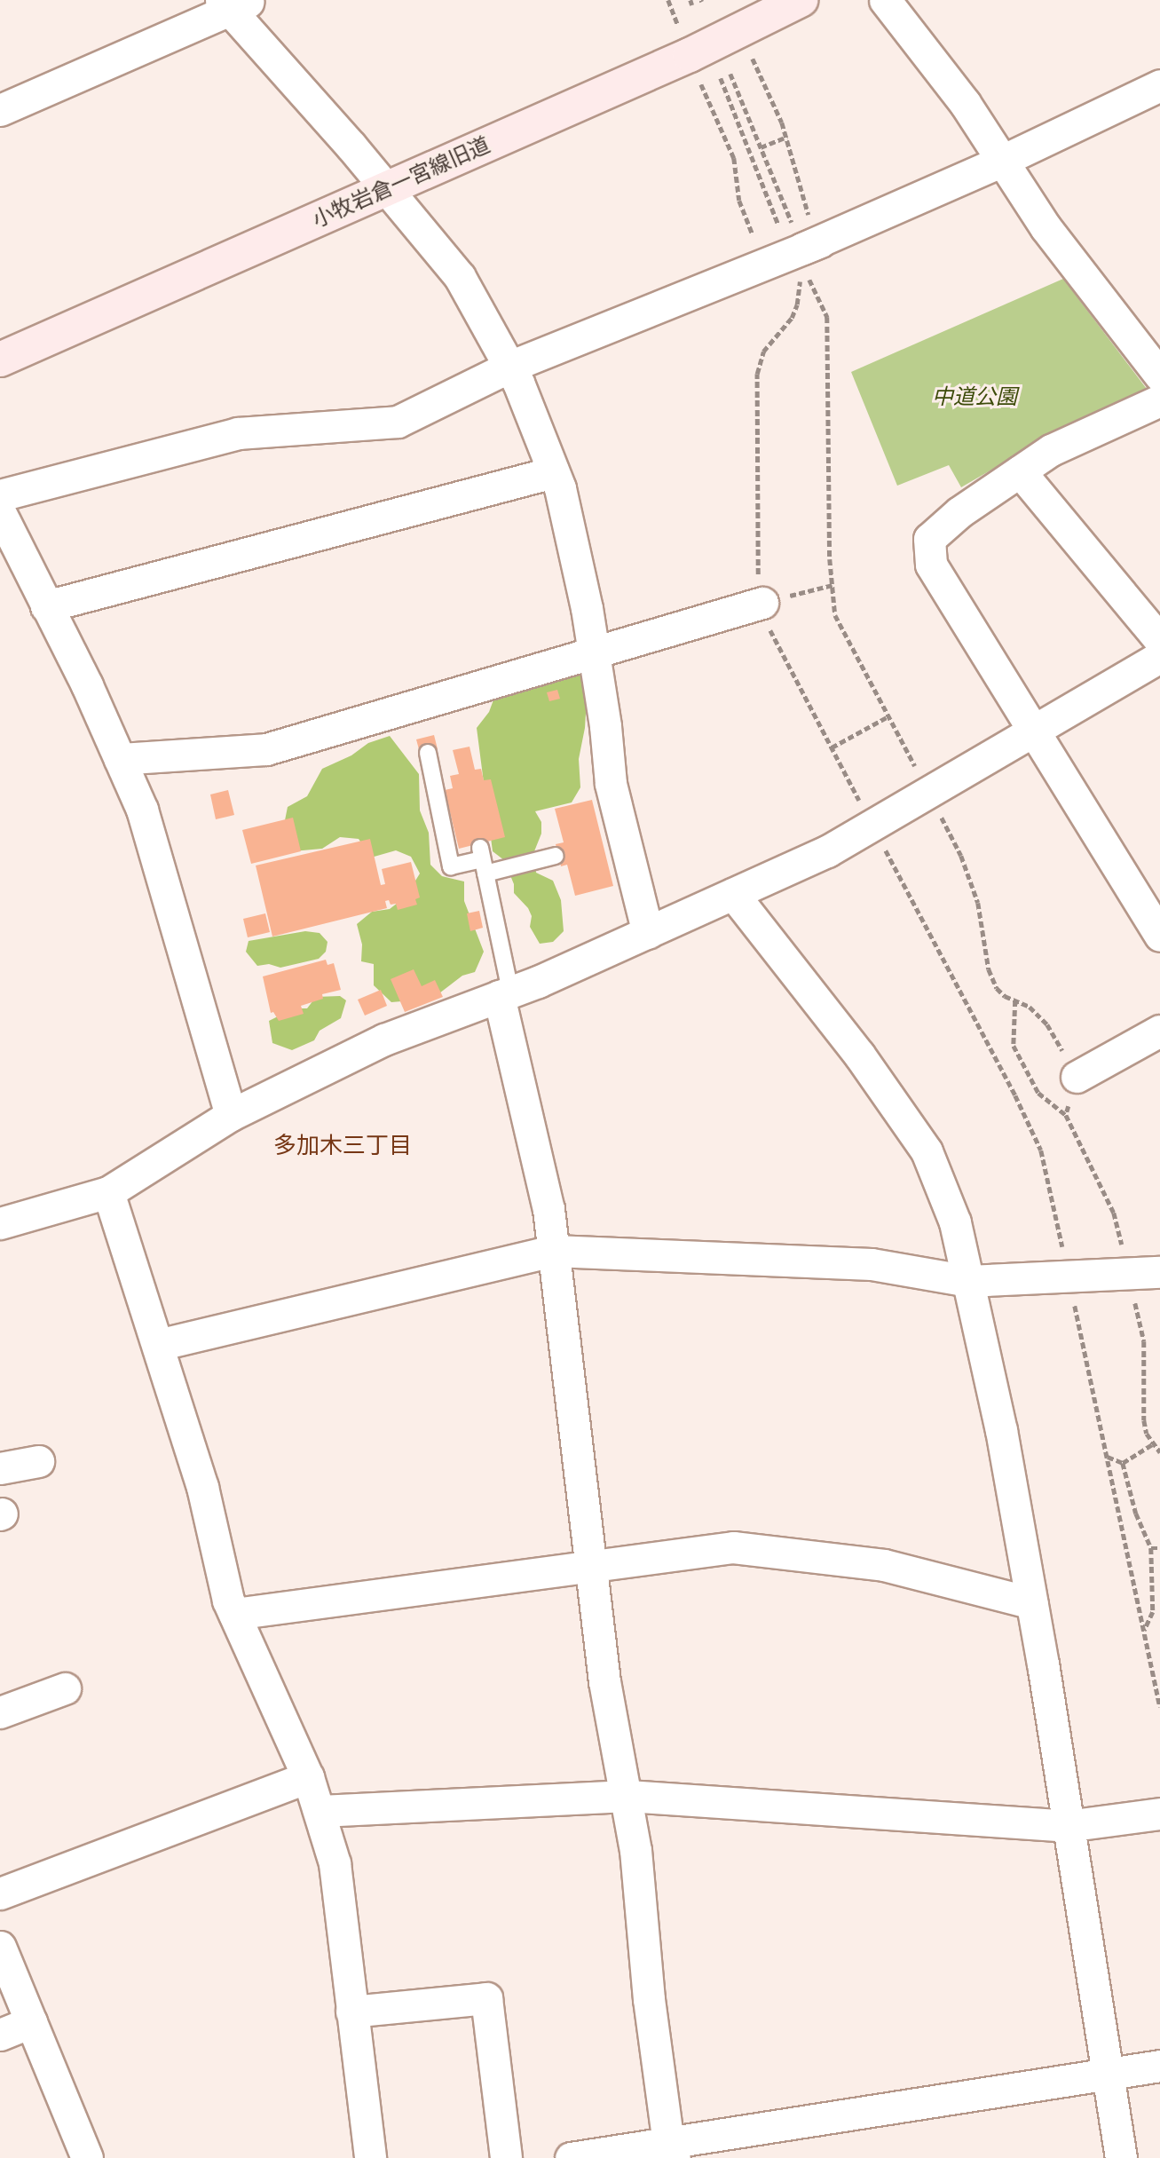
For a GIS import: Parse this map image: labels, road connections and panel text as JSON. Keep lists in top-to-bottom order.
{
  "streets": {
    "street": ["小牧岩倉一宮線旧道"]
  },
  "districts": ["多加木三丁目"],
  "parks": ["中道公園"]
}
